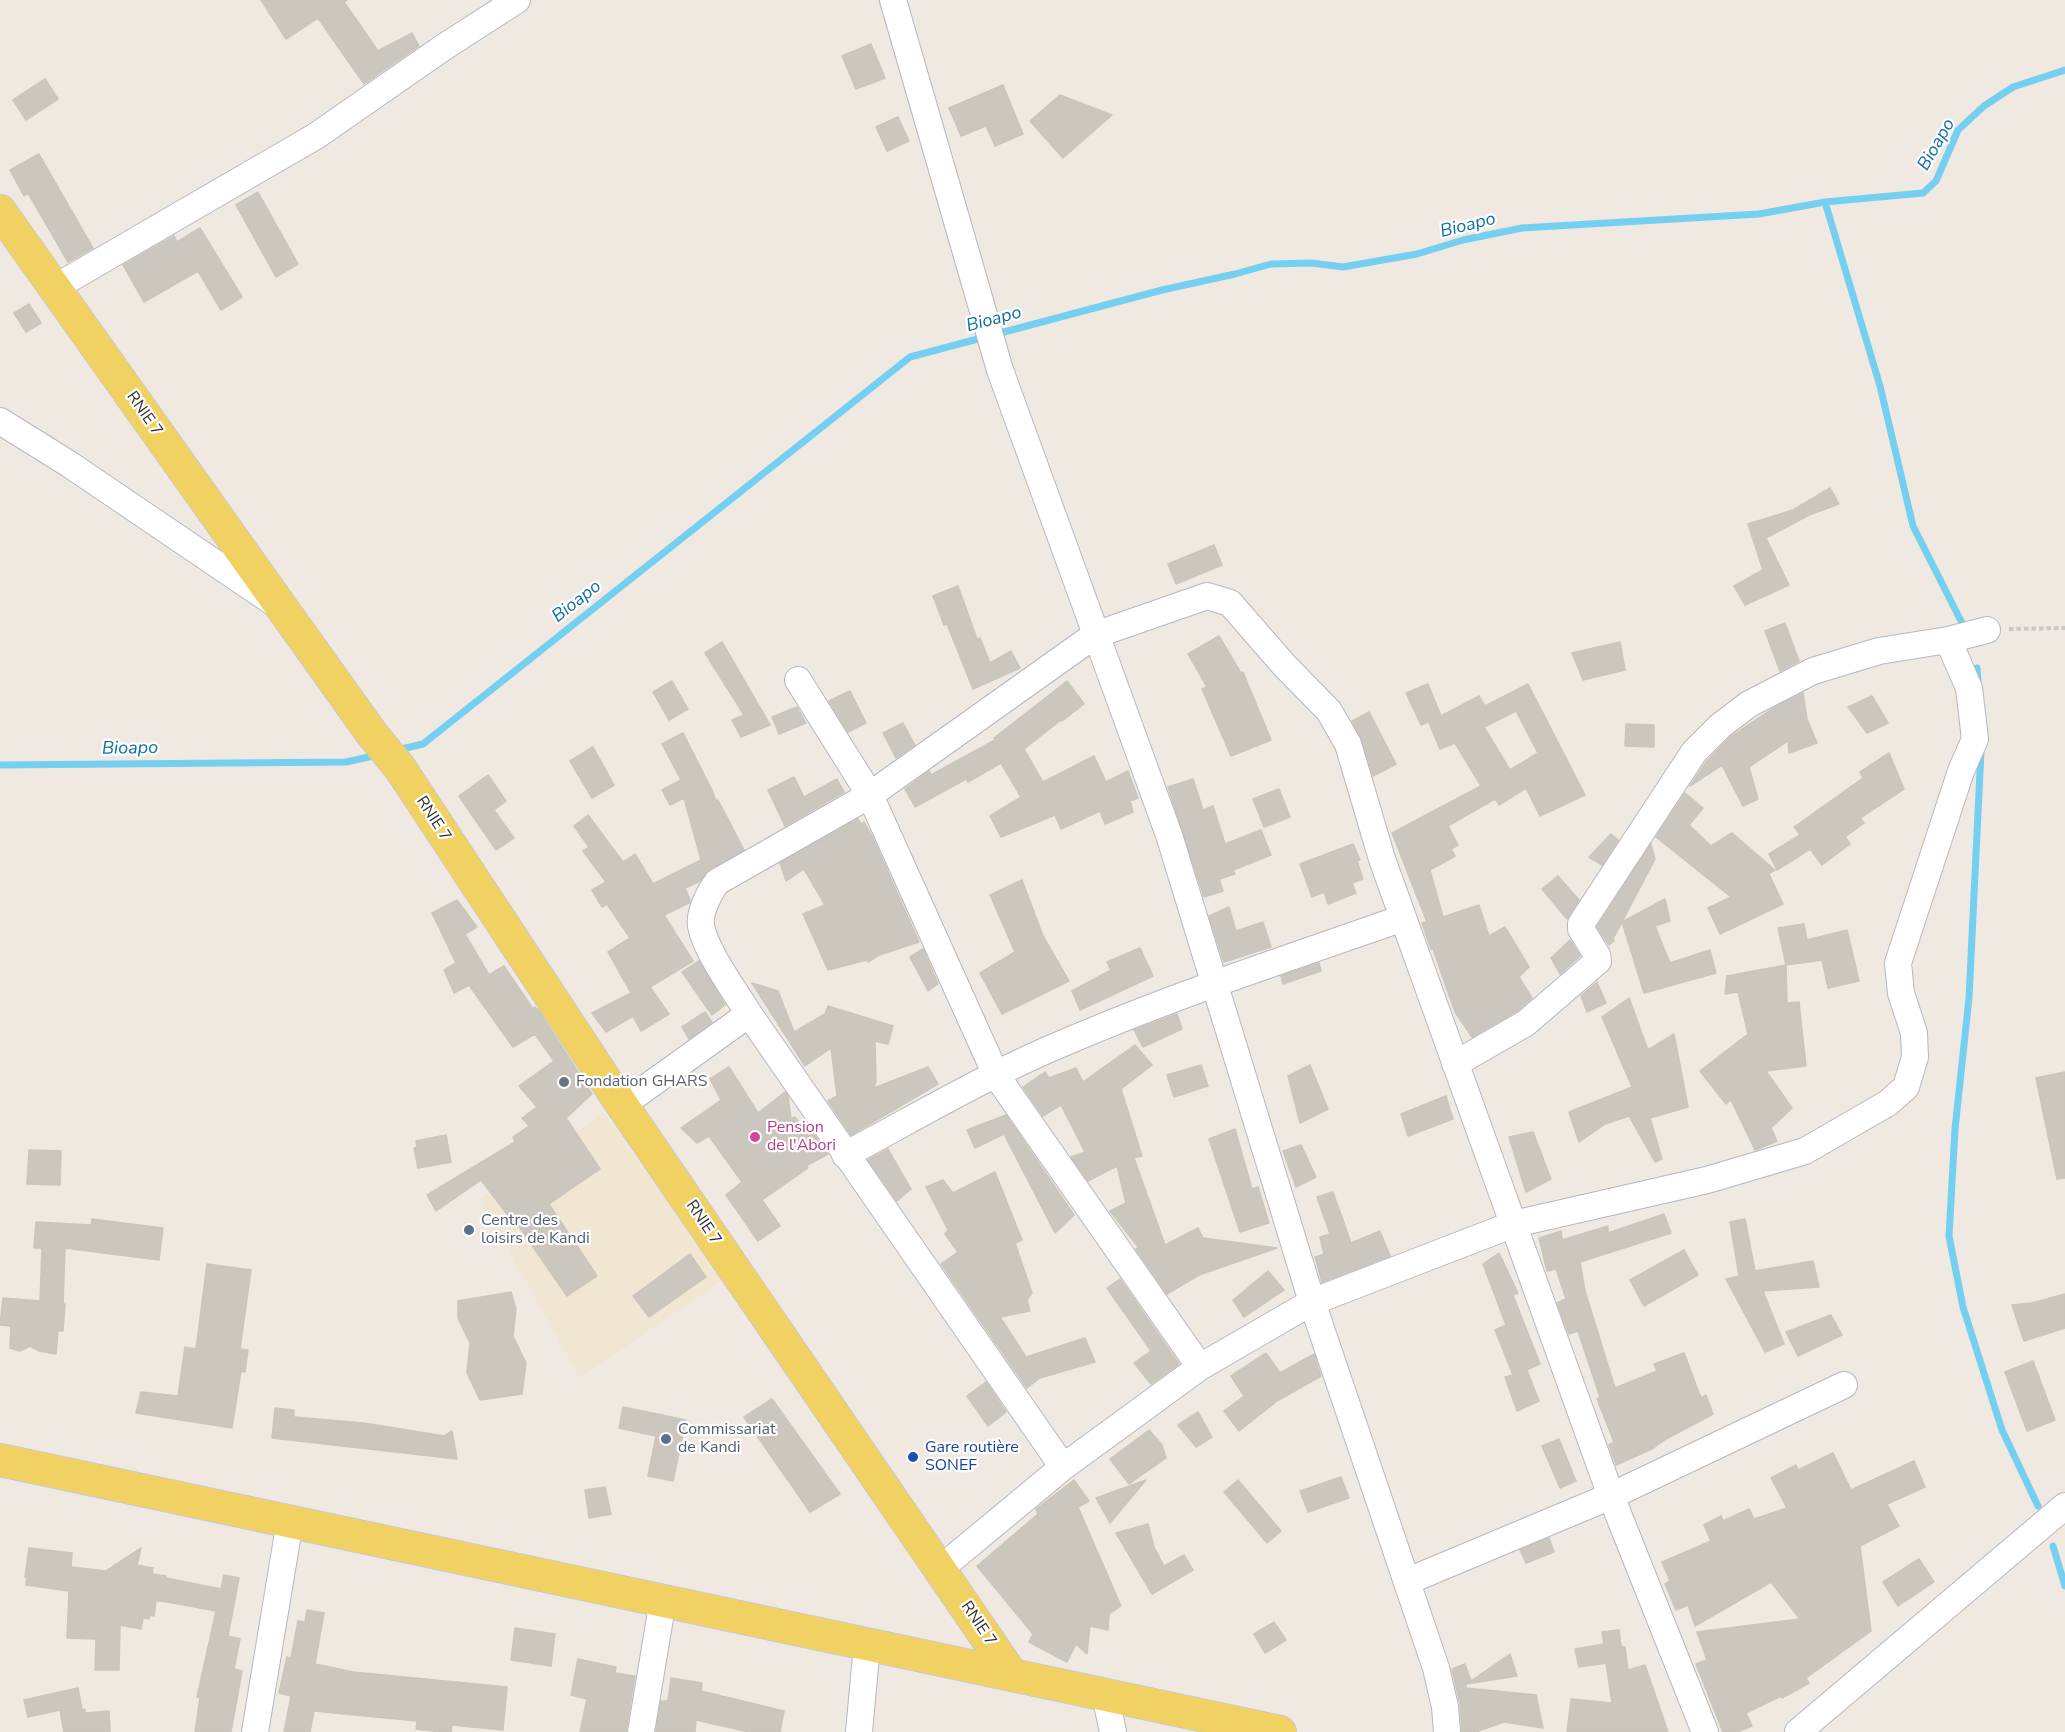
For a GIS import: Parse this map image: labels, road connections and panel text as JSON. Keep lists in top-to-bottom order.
{
  "streets": {
    "main road": ["RNIE 7"]
  },
  "water": ["Bioapo"],
  "places": [
    "Fondation GHARS",
    "Pension de l'Abori",
    "Centre des loisirs de Kandi",
    "Commissariat de Kandi",
    "Gare routière SONEF"
  ]
}
